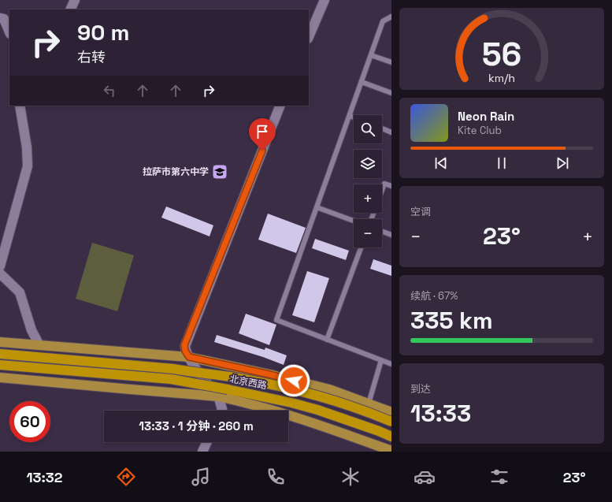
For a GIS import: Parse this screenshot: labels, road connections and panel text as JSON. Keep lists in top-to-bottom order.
{
  "streets": {
    "highway": ["北京西路"]
  },
  "places": {
    "school or university": ["拉萨市第六中学"]
  },
  "page": {
    "turn": ["90 m", "右转"],
    "song": ["Neon Rain", "Kite Club"],
    "map_buttons": ["+", "−"],
    "tile": [
      "空调",
      ["续航 · 67%", "335 km"],
      ["到达", "13:33"]
    ],
    "heat": ["−", "23°", "+"],
    "limit": "60",
    "trip": "13:33 · 1 分钟 · 260 m",
    "tabs": ["13:32", "23°"],
    "gauge": ["56", "km/h"]
  }
}
